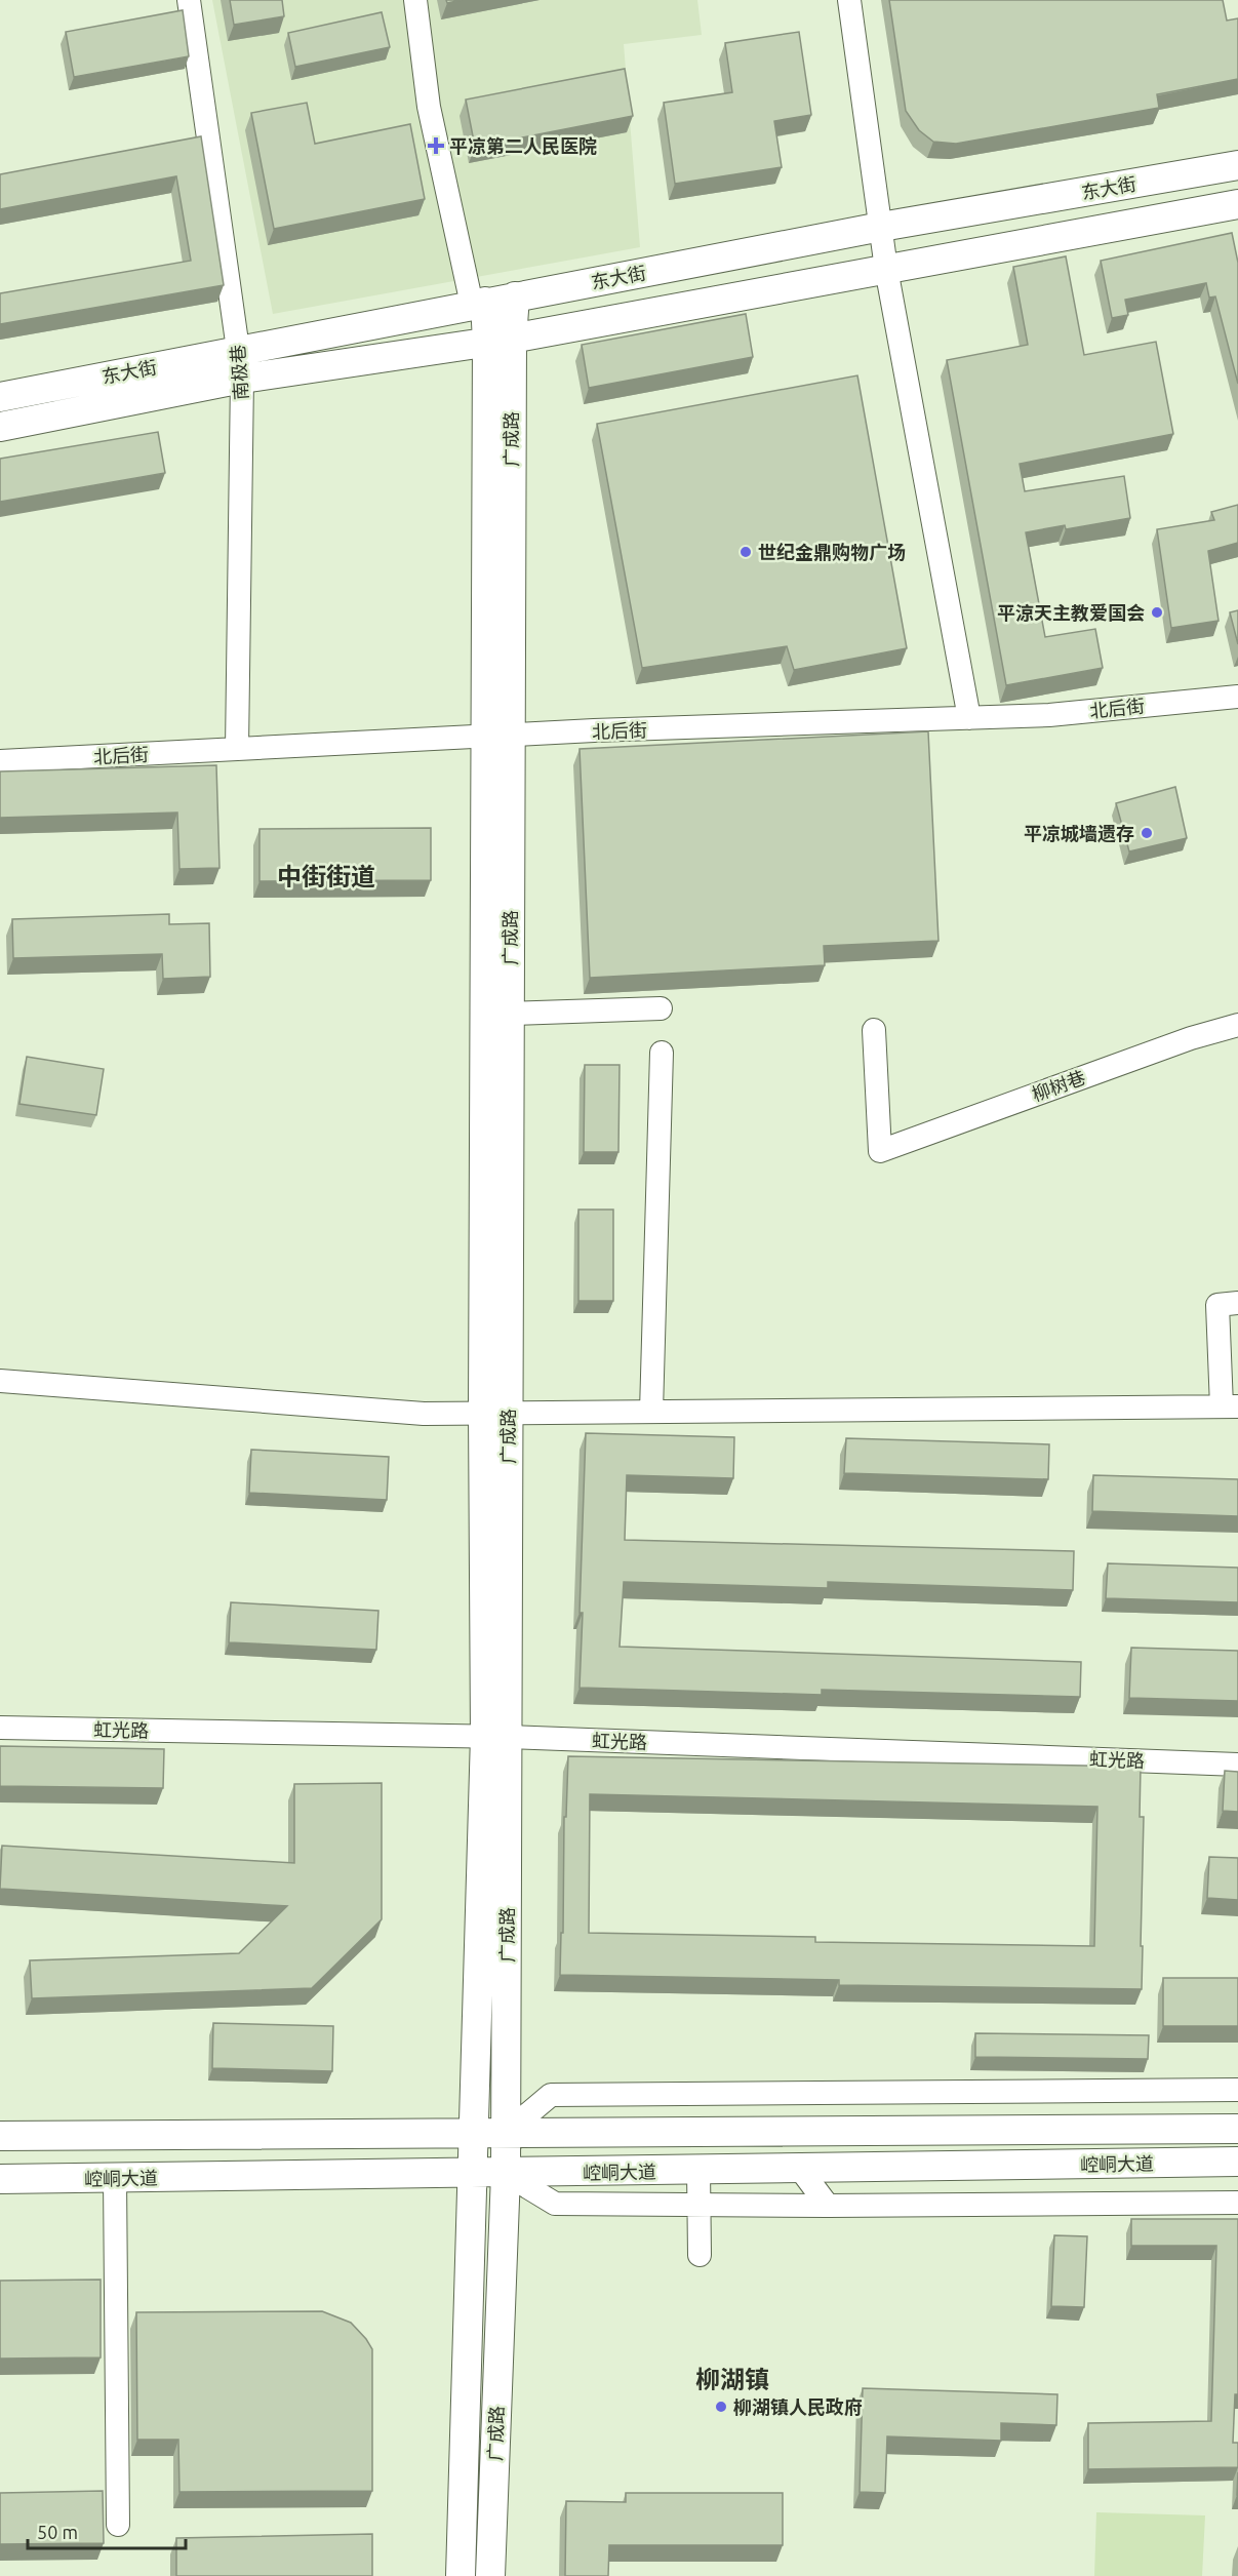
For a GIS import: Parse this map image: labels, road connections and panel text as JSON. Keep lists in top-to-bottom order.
{
  "streets": {
    "main road": ["东大街", "广成路", "崆峒大道"],
    "street": [
      "南极巷",
      "北后街",
      "柳树巷",
      "虹光路"
    ]
  },
  "crossings": [
    ["东大街", "南极巷"],
    ["东大街", "广成路"],
    ["南极巷", "北后街"],
    ["广成路", "北后街"],
    ["广成路", "虹光路"],
    ["广成路", "崆峒大道"]
  ],
  "districts": ["中街街道", "柳湖镇"],
  "places": {
    "health": ["平凉第二人民医院"],
    "other": [
      "世纪金鼎购物广场",
      "平涼天主教爱国会",
      "平凉城墙遗存",
      "柳湖镇人民政府"
    ]
  },
  "scale_bar": "50 m"
}
